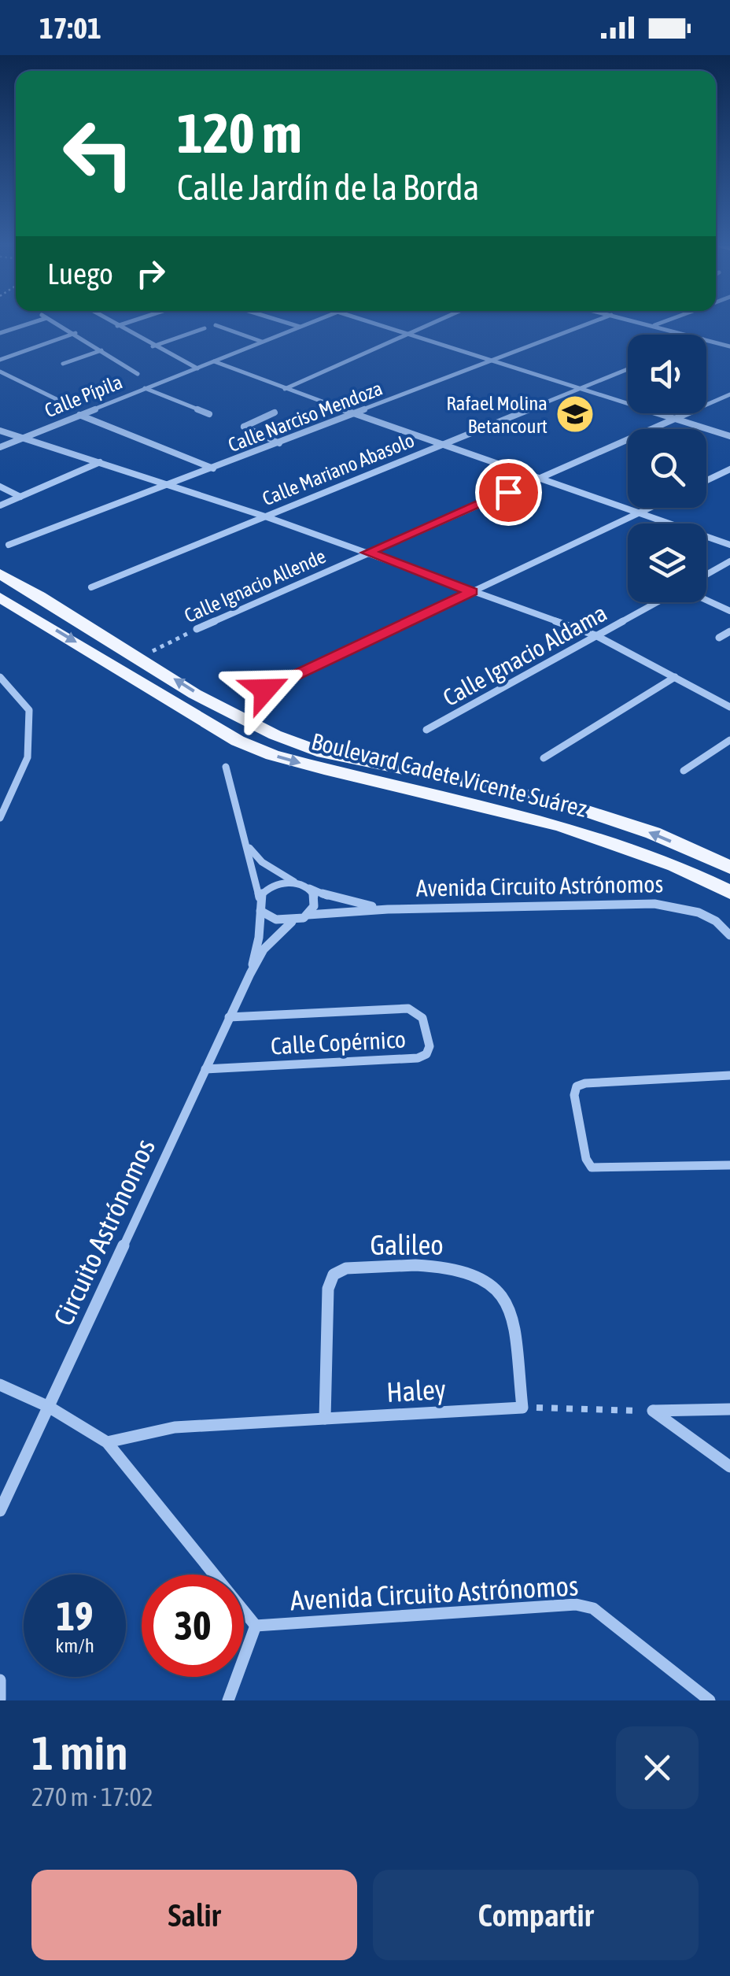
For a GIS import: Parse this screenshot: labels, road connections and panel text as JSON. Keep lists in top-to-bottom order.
{
  "streets": {
    "main road": ["Boulevard Cadete Vicente Suárez"],
    "street": [
      "Calle Pípila",
      "Calle Narciso Mendoza",
      "Calle Mariano Abasolo",
      "Calle Ignacio Allende",
      "Calle Ignacio Aldama",
      "Avenida Circuito Astrónomos",
      "Calle Copérnico",
      "Circuito Astrónomos",
      "Galileo",
      "Haley"
    ]
  },
  "crossings": [
    ["Calle Ignacio Allende", "Boulevard Cadete Vicente Suárez"],
    ["Avenida Circuito Astrónomos", "Circuito Astrónomos"],
    ["Calle Copérnico", "Circuito Astrónomos"],
    ["Galileo", "Haley"]
  ],
  "places": {
    "school or university": ["Rafael Molina Betancourt"]
  },
  "page": {
    "status": "17:01",
    "turn": ["120 m", "Calle Jardín de la Borda"],
    "then": "Luego",
    "speed": "19 km/h",
    "limit": "30",
    "heading": ["1 min", "270 m · 17:02"],
    "buttons": ["Salir", "Compartir"]
  }
}
